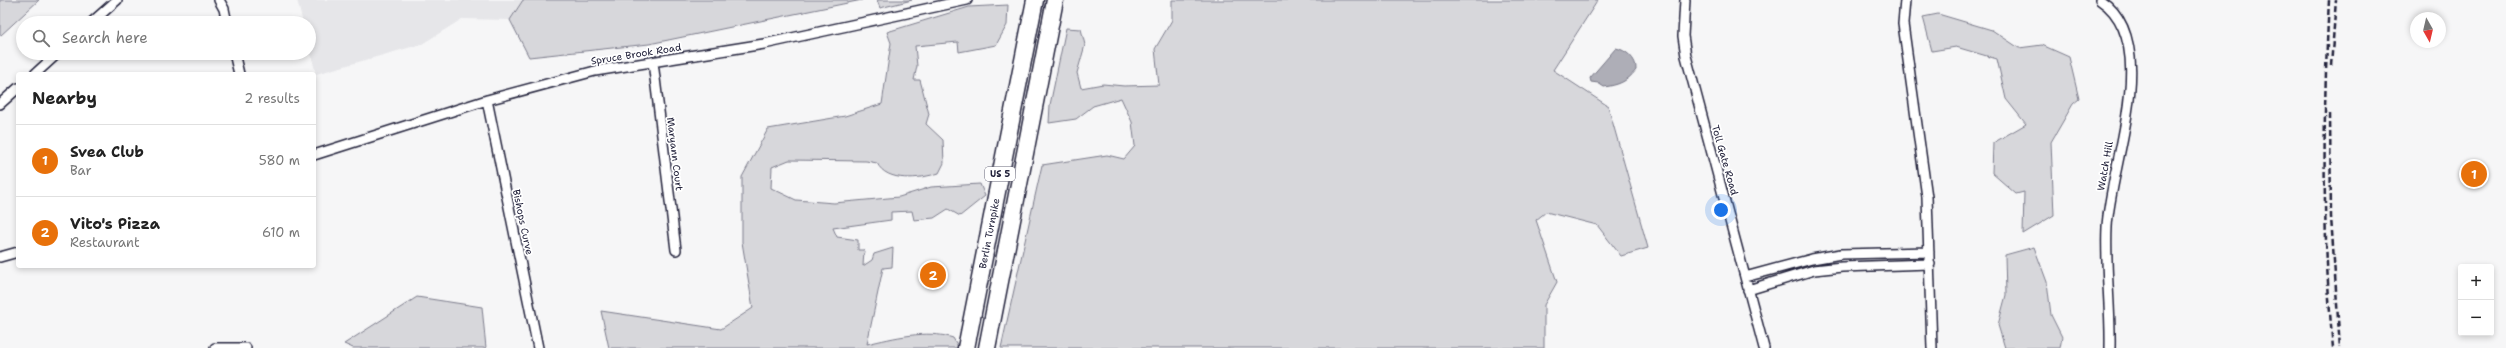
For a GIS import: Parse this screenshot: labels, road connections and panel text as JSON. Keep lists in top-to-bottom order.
{
  "streets": {
    "highway": ["US 5", "Berlin Turnpike"],
    "street": [
      "Spruce Brook Road",
      "Maryann Court",
      "Toll Gate Road",
      "Watch Hill",
      "Bishops Curve"
    ]
  },
  "crossings": [
    ["Spruce Brook Road", "Maryann Court"],
    ["Spruce Brook Road", "Bishops Curve"]
  ],
  "north": "bottom",
  "page": {
    "search": "Search here",
    "heading": ["Nearby", "2 results"],
    "list": [
      {
        "mark": "1",
        "name": "Svea Club",
        "note": "Bar",
        "value": "580 m"
      },
      {
        "mark": "2",
        "name": "Vito's Pizza",
        "note": "Restaurant",
        "value": "610 m"
      }
    ],
    "pins": ["1", "2"],
    "map_buttons": ["+", "−"]
  }
}
